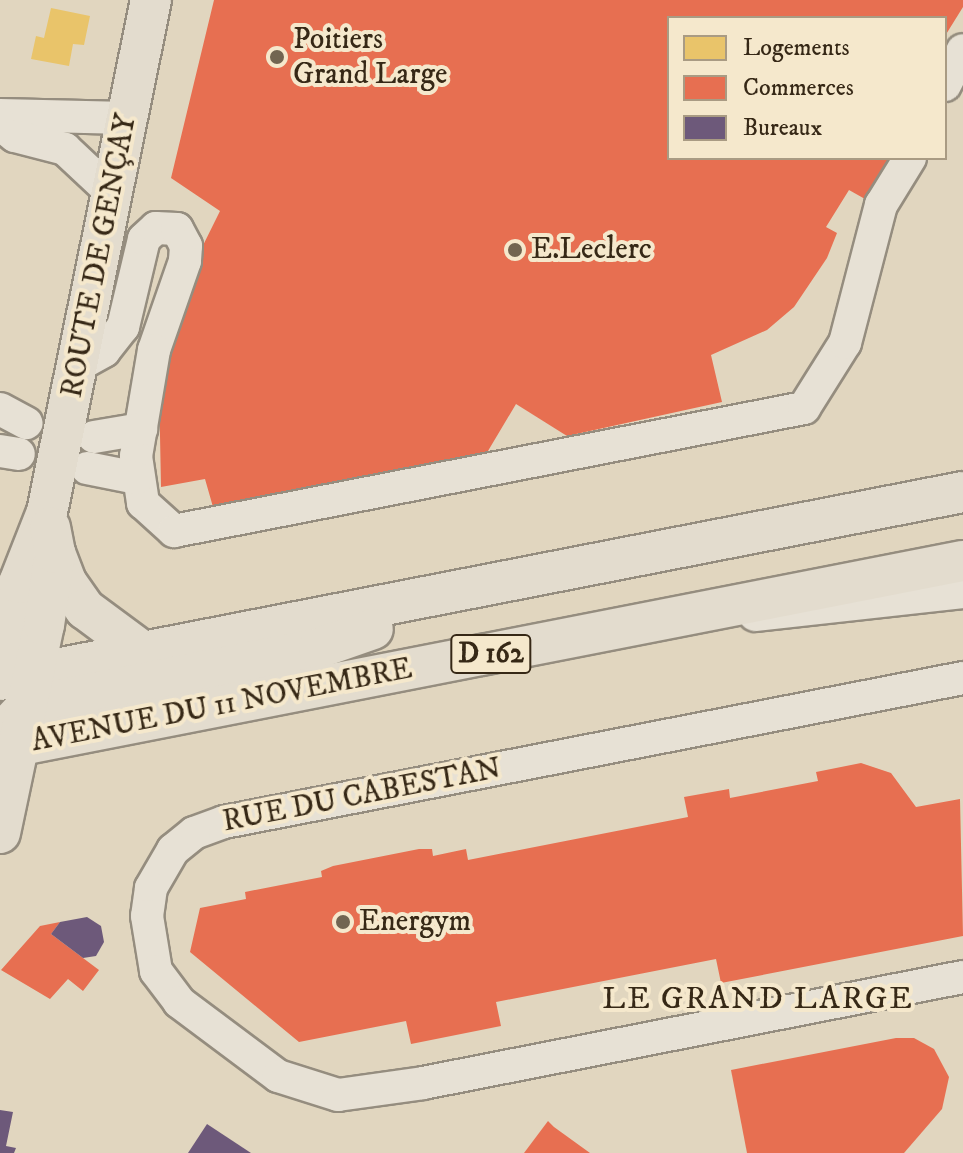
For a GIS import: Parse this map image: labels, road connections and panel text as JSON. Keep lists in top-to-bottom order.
{
  "streets": {
    "main road": ["ROUTE DE GENÇAY", "D 162", "AVENUE DU 11 NOVEMBRE"],
    "street": ["RUE DU CABESTAN"]
  },
  "crossings": [
    ["ROUTE DE GENÇAY", "D 162"],
    ["ROUTE DE GENÇAY", "AVENUE DU 11 NOVEMBRE"]
  ],
  "districts": ["LE GRAND LARGE"],
  "places": ["Poitiers Grand Large", "E.Leclerc", "Energym"],
  "legend": ["Logements", "Commerces", "Bureaux"]
}
